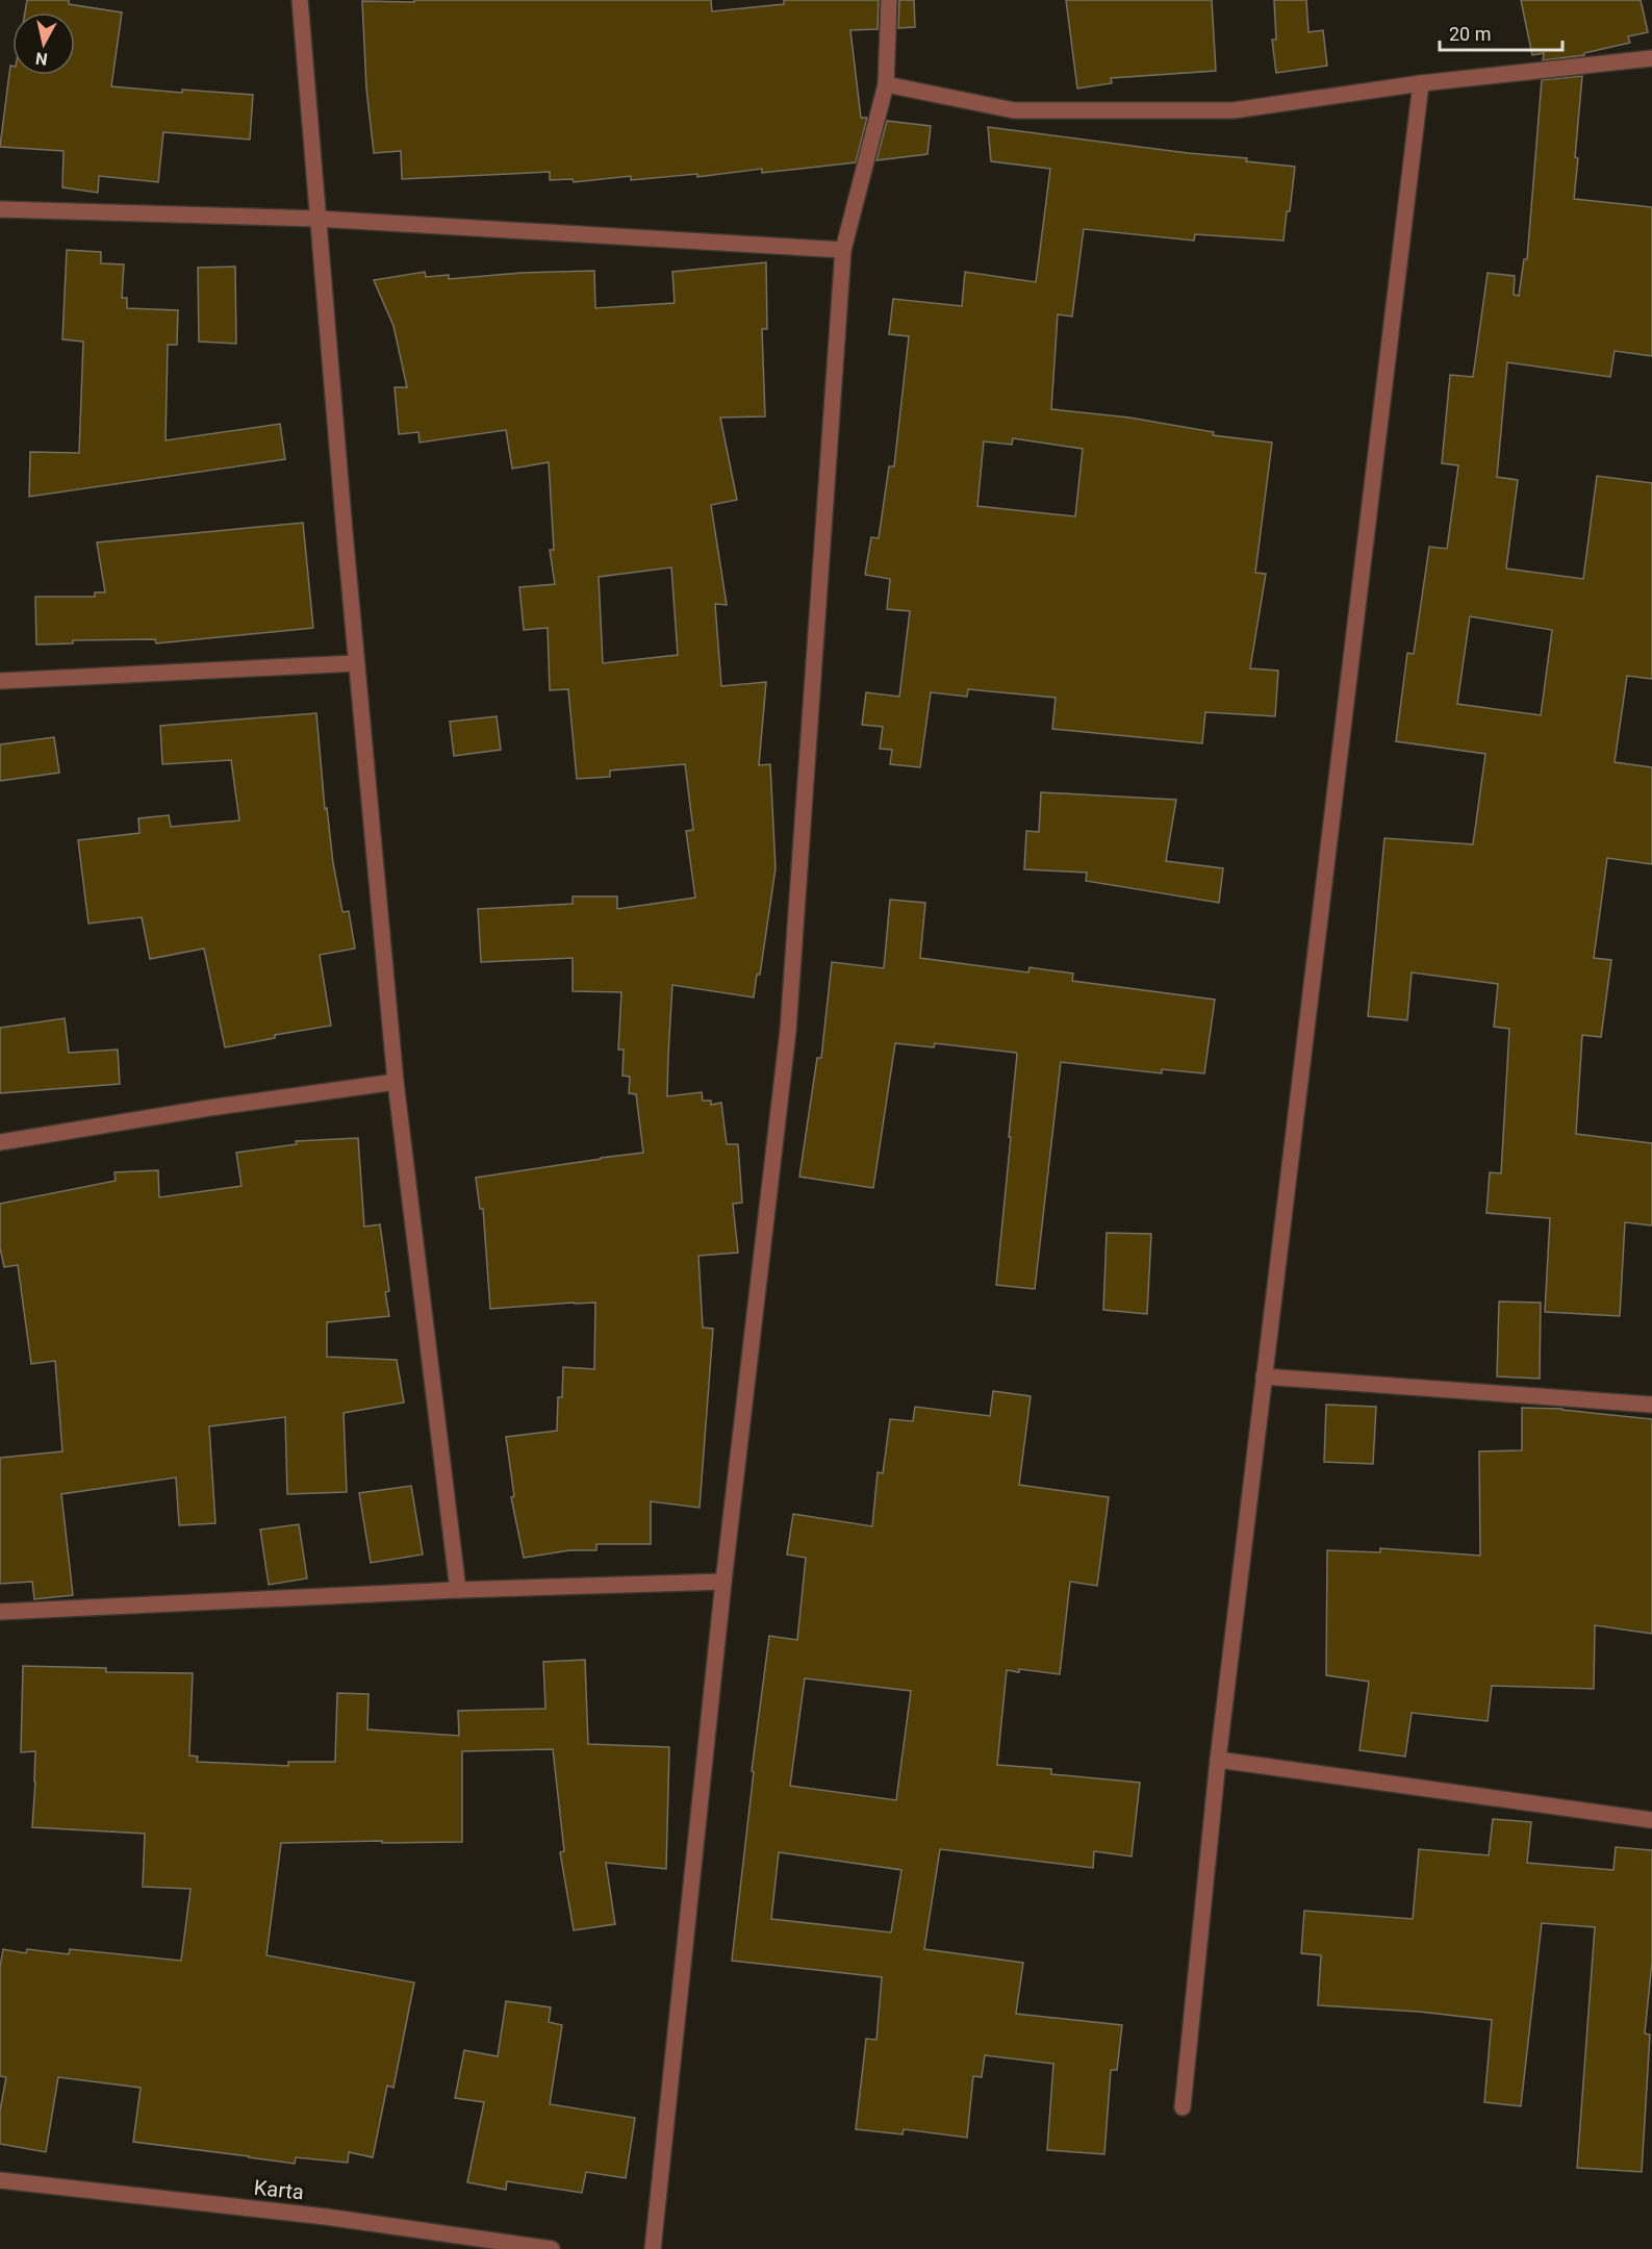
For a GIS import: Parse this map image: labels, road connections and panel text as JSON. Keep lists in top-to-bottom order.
{
  "streets": {
    "street": ["Karta"]
  },
  "scale_bar": "20 m",
  "north": "bottom"
}
